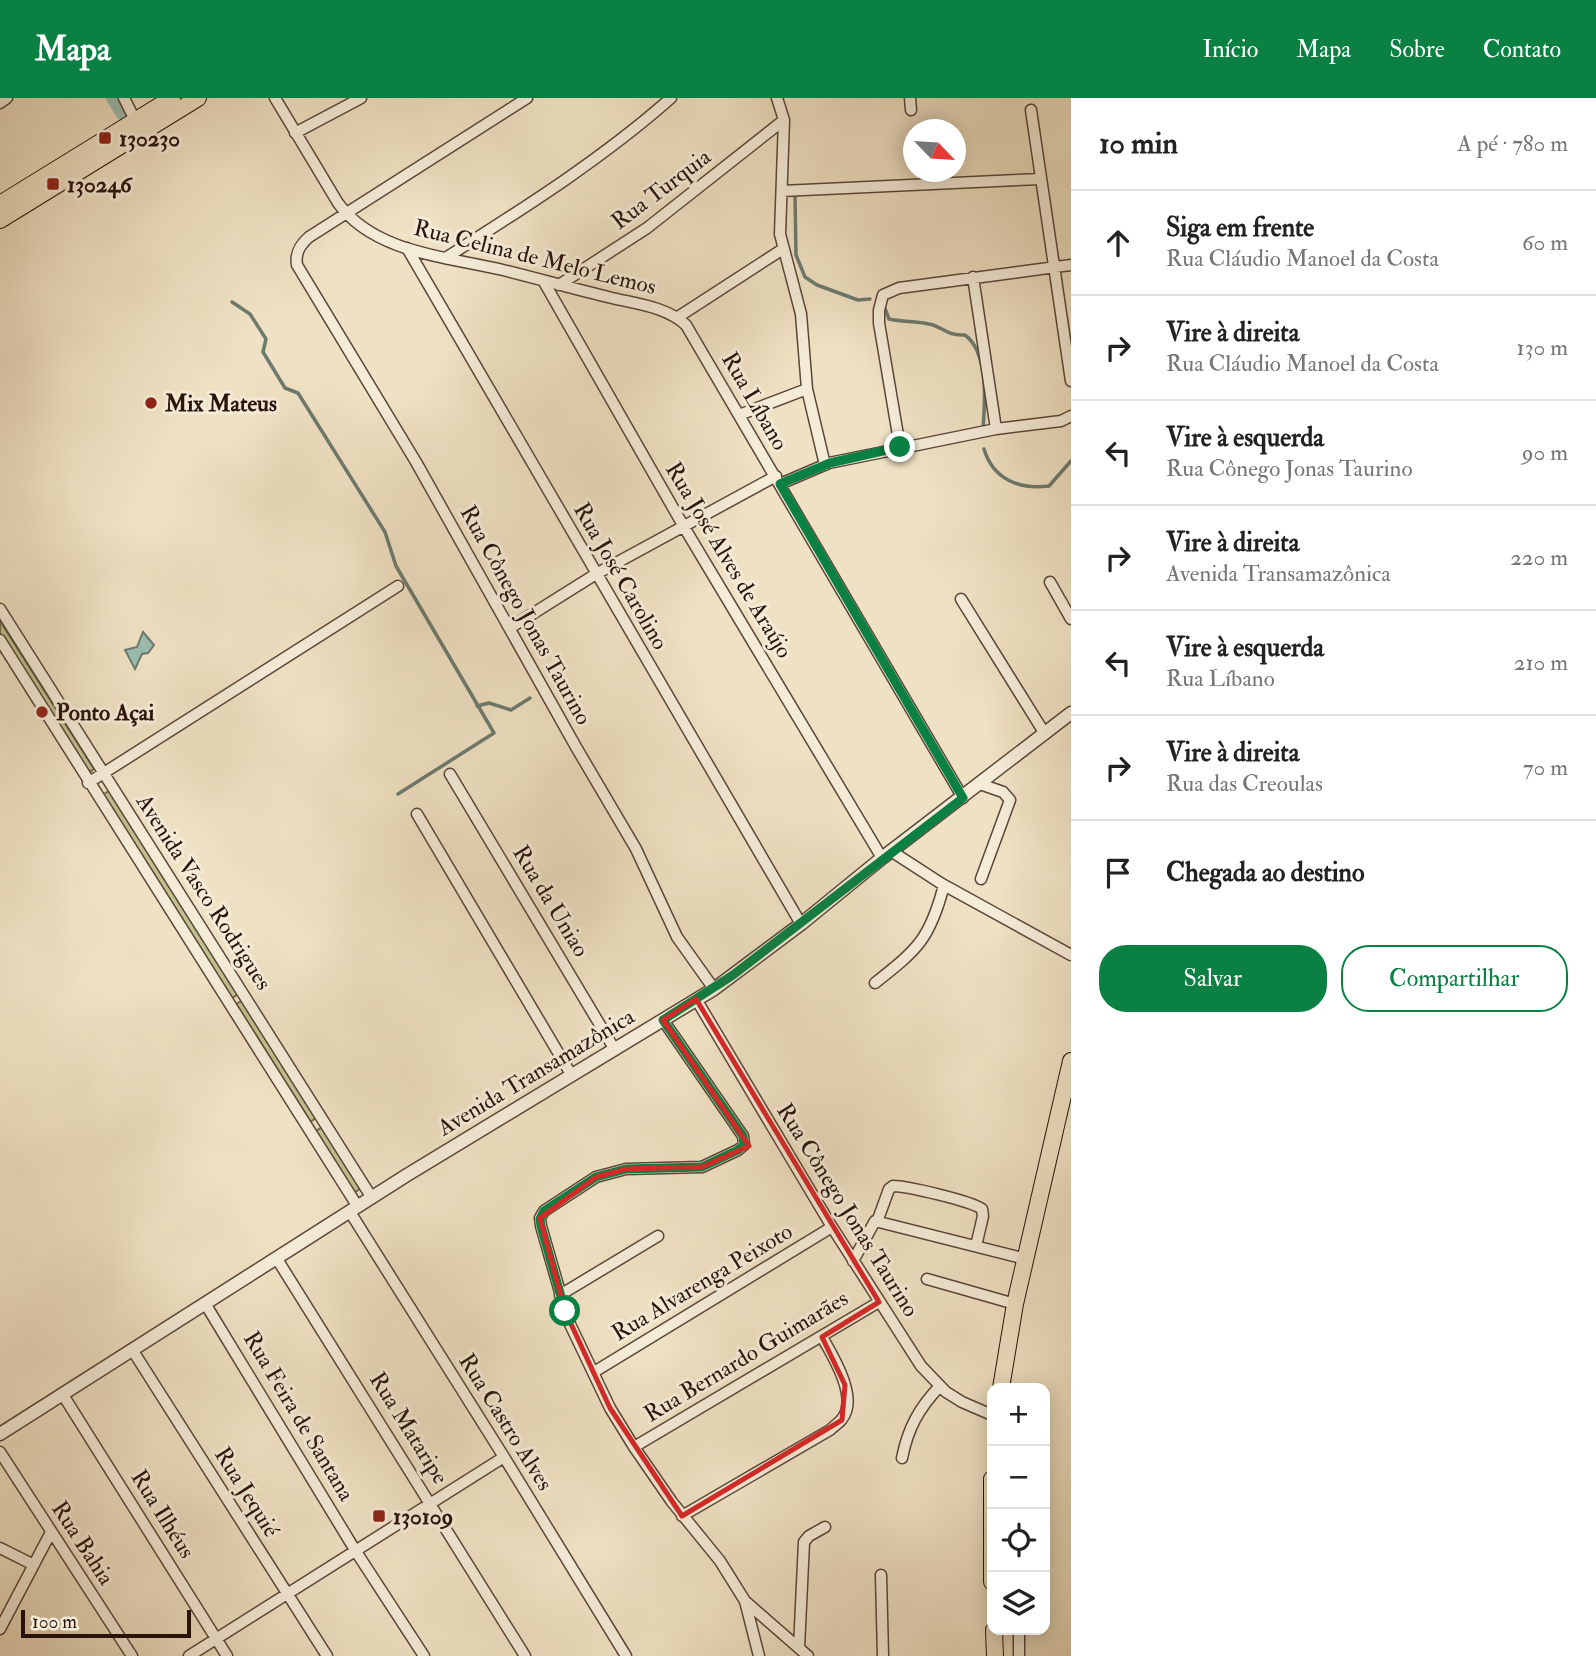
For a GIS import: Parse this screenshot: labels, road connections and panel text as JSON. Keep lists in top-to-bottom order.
{
  "streets": {
    "street": [
      "Rua Turquia",
      "Rua Celina de Melo Lemos",
      "Rua Líbano",
      "Rua José Alves de Araújo",
      "Rua José Carolino",
      "Rua Cônego Jonas Taurino",
      "Avenida Vasco Rodrigues",
      "Rua da Uniao",
      "Avenida Transamazônica",
      "Rua Alvarenga Peixoto",
      "Rua Bernardo Guimarães",
      "Rua Feira de Santana",
      "Rua Castro Alves",
      "Rua Mataripe",
      "Rua Jequié",
      "Rua Ilhéus",
      "Rua Bahia"
    ]
  },
  "crossings": [
    ["Rua Turquia", "Rua Celina de Melo Lemos"],
    ["Rua Celina de Melo Lemos", "Rua Líbano"],
    ["Rua Celina de Melo Lemos", "Rua José Alves de Araújo"],
    ["Rua Celina de Melo Lemos", "Rua José Carolino"],
    ["Rua Celina de Melo Lemos", "Rua Cônego Jonas Taurino"],
    ["Rua Líbano", "Avenida Transamazônica"],
    ["Rua José Alves de Araújo", "Avenida Transamazônica"],
    ["Rua José Carolino", "Avenida Transamazônica"],
    ["Rua Cônego Jonas Taurino", "Avenida Transamazônica"],
    ["Rua Cônego Jonas Taurino", "Rua Alvarenga Peixoto"],
    ["Rua Cônego Jonas Taurino", "Rua Bernardo Guimarães"],
    ["Avenida Vasco Rodrigues", "Avenida Transamazônica"],
    ["Avenida Vasco Rodrigues", "Rua Castro Alves"],
    ["Rua da Uniao", "Avenida Transamazônica"],
    ["Avenida Transamazônica", "Rua Feira de Santana"],
    ["Avenida Transamazônica", "Rua Castro Alves"],
    ["Avenida Transamazônica", "Rua Mataripe"],
    ["Avenida Transamazônica", "Rua Jequié"],
    ["Avenida Transamazônica", "Rua Ilhéus"]
  ],
  "places": {
    "transit": ["130230", "130246", "130109"],
    "other": ["Mix Mateus", "Ponto Açai"]
  },
  "scale_bar": "100 m",
  "north": "bottom right",
  "page": {
    "header": "Mapa",
    "nav": [
      "Início",
      "Mapa",
      "Sobre",
      "Contato"
    ],
    "heading": ["10 min", "A pé · 780 m"],
    "list": [
      ["Siga em frente", "Rua Cláudio Manoel da Costa", "60 m"],
      ["Vire à direita", "Rua Cláudio Manoel da Costa", "130 m"],
      ["Vire à esquerda", "Rua Cônego Jonas Taurino", "90 m"],
      ["Vire à direita", "Avenida Transamazônica", "220 m"],
      ["Vire à esquerda", "Rua Líbano", "210 m"],
      ["Vire à direita", "Rua das Creoulas", "70 m"],
      "Chegada ao destino"
    ],
    "buttons": ["Salvar", "Compartilhar"],
    "map_buttons": ["+", "−"],
    "scale": "100 m"
  }
}
